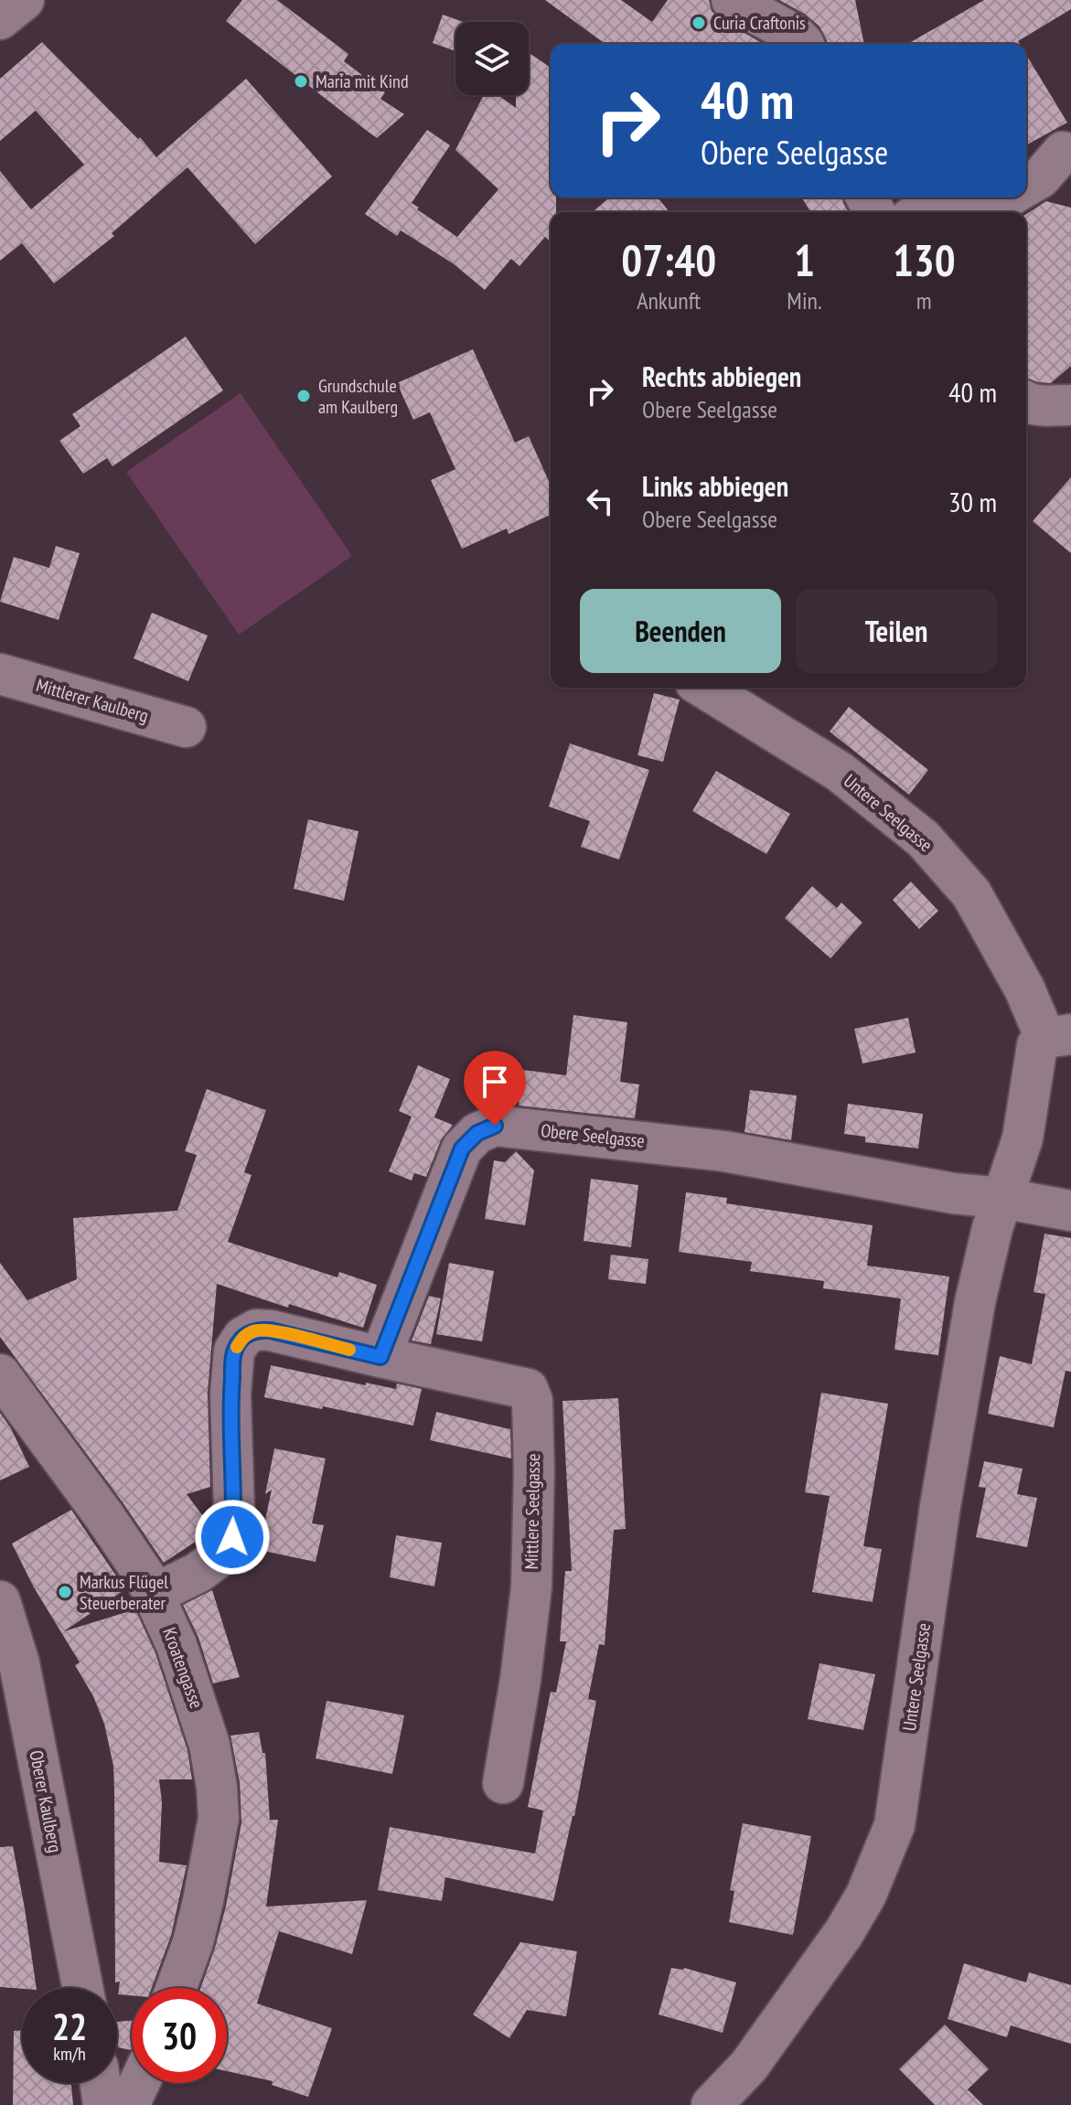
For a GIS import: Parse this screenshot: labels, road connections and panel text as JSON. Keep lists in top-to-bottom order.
{
  "streets": {
    "street": [
      "Mittlerer Kaulberg",
      "Untere Seelgasse",
      "Obere Seelgasse",
      "Mittlere Seelgasse",
      "Kroatengasse",
      "Oberer Kaulberg"
    ]
  },
  "crossings": [
    ["Untere Seelgasse", "Obere Seelgasse"],
    ["Obere Seelgasse", "Mittlere Seelgasse"]
  ],
  "places": [
    "Curia Craftonis",
    "Maria mit Kind",
    "Grundschule am Kaulberg",
    "Markus Flügel Steuerberater"
  ],
  "page": {
    "turn": ["40 m", "Obere Seelgasse"],
    "eta": [
      "07:40",
      "Ankunft",
      "1",
      "Min.",
      "130",
      "m"
    ],
    "list": [
      {
        "name": "Rechts abbiegen",
        "note": "Obere Seelgasse",
        "value": "40 m"
      },
      {
        "name": "Links abbiegen",
        "note": "Obere Seelgasse",
        "value": "30 m"
      }
    ],
    "buttons": ["Beenden", "Teilen"],
    "speed": "22 km/h",
    "limit": "30"
  }
}
